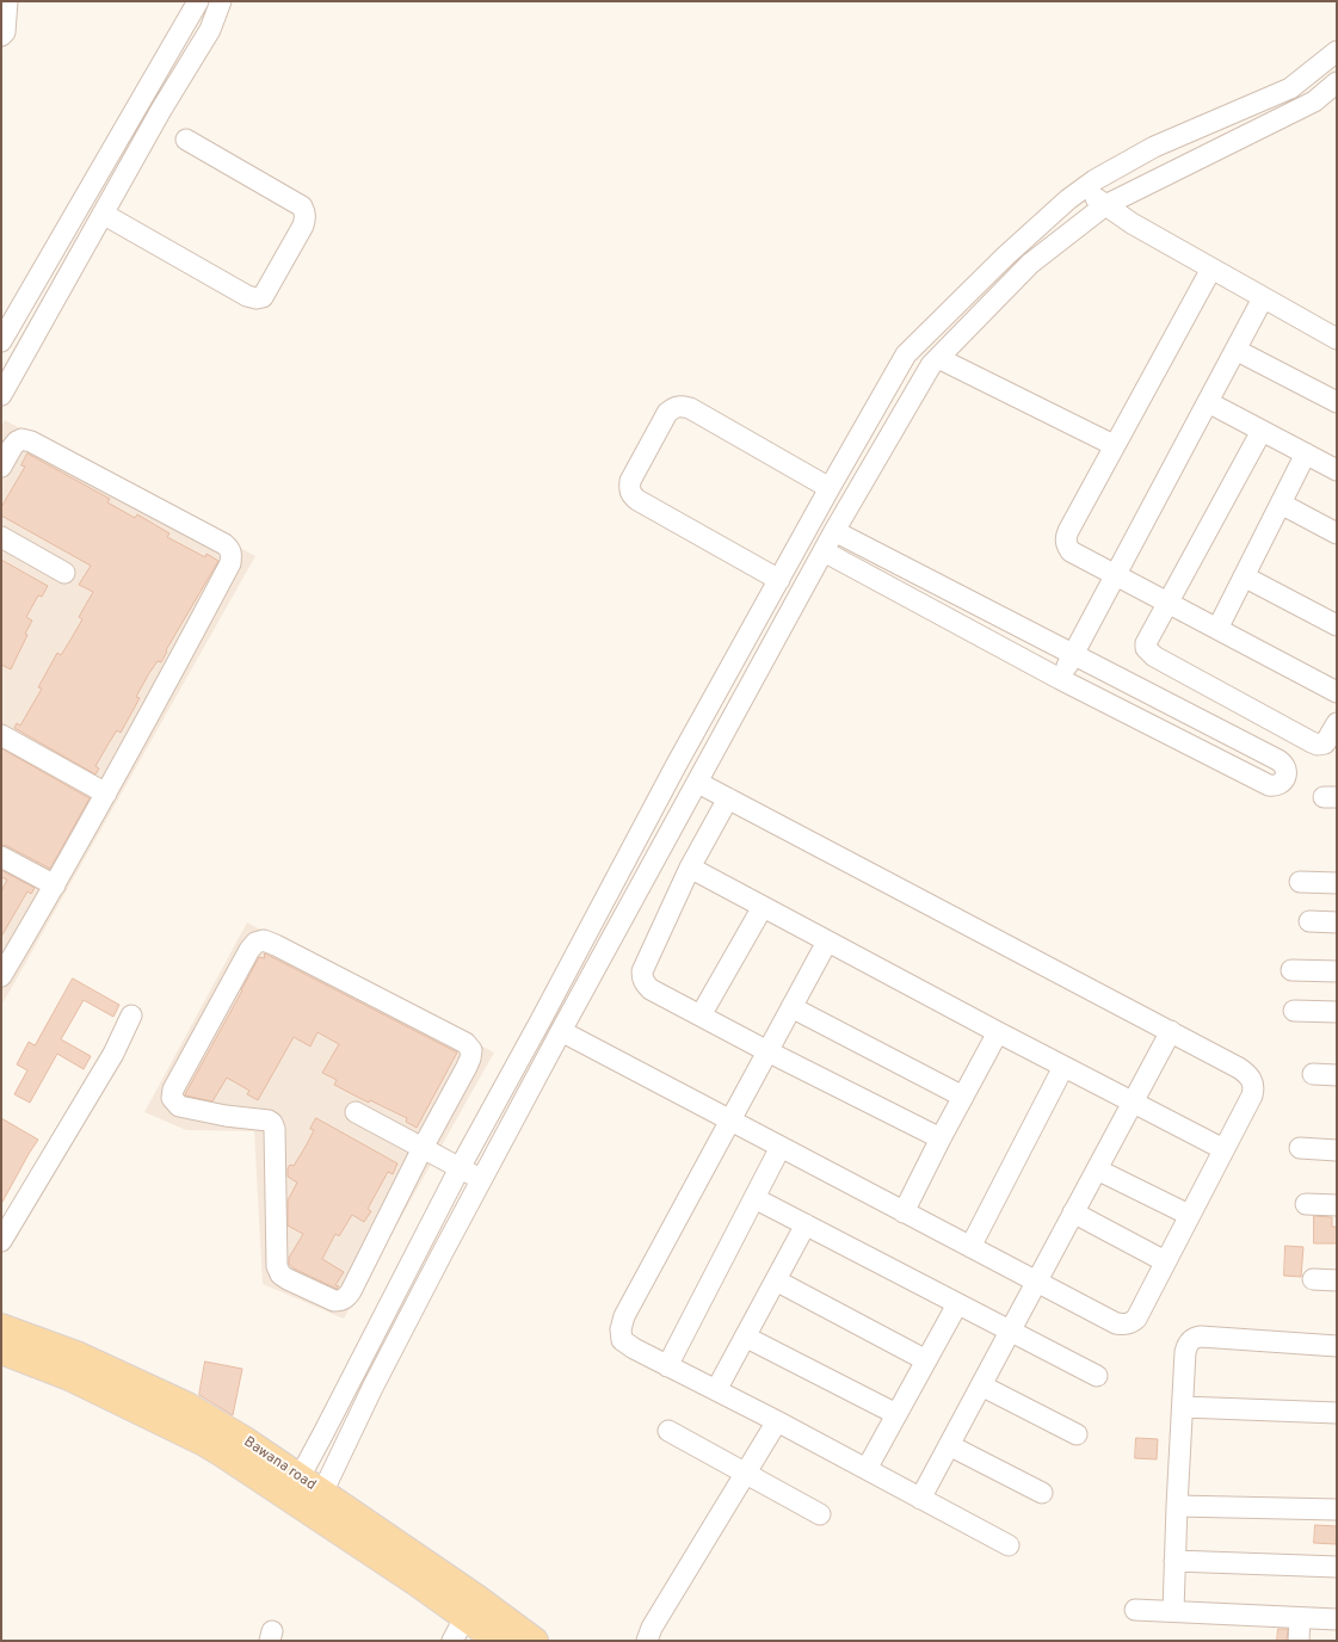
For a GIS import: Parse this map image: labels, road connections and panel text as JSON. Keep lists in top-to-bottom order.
{
  "streets": {
    "main road": ["Bawana road"]
  }
}
